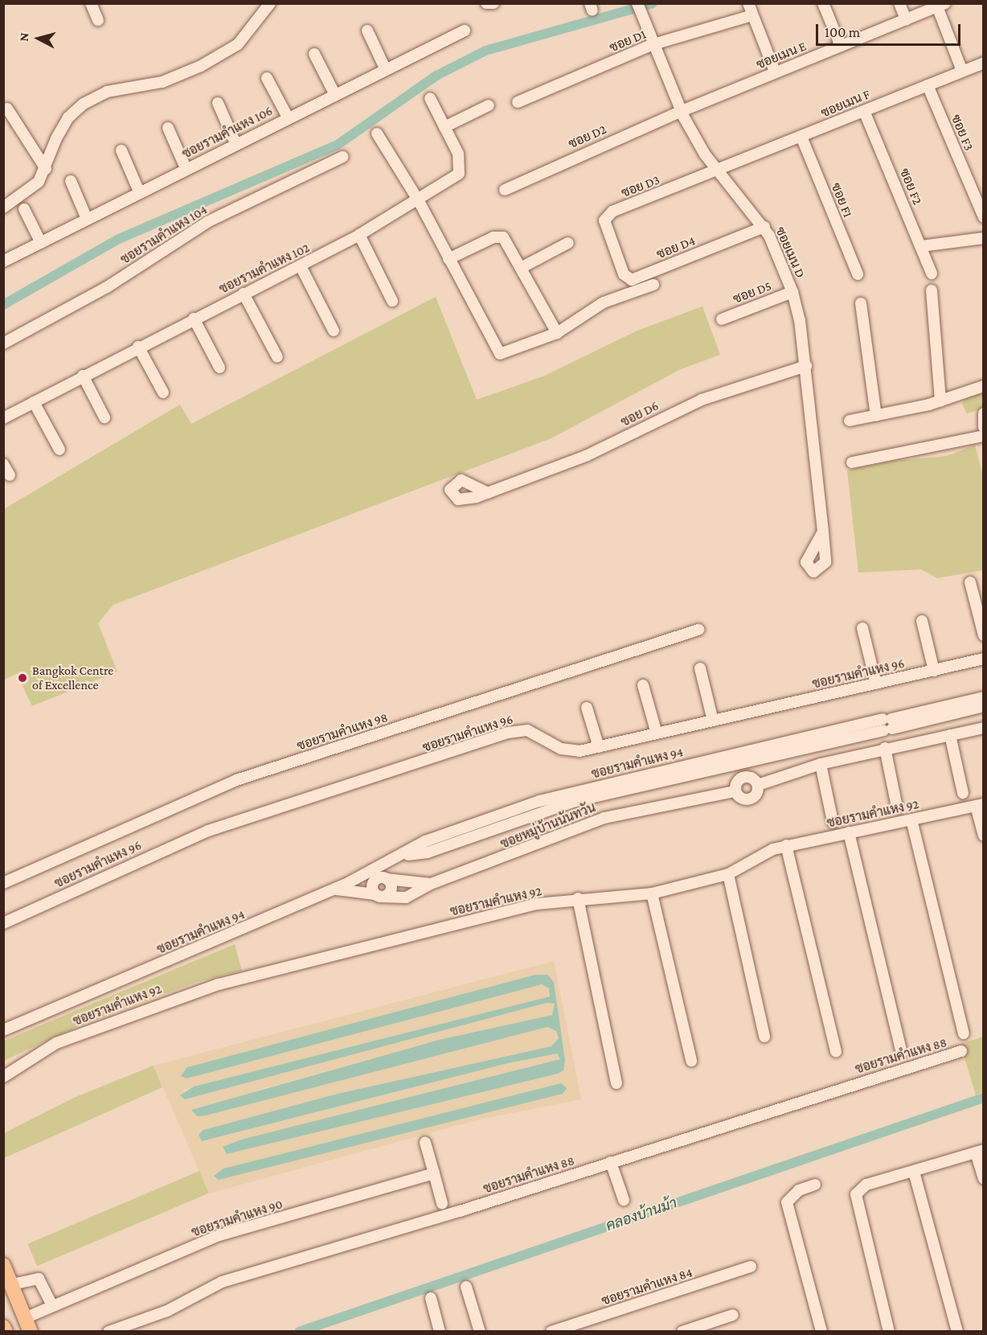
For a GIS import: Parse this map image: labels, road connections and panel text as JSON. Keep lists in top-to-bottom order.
{
  "streets": {
    "street": [
      "ซอย D1",
      "ซอยเมน E",
      "ซอยเมน F",
      "ซอยรามคําแหง 106",
      "ซอย F3",
      "ซอย D2",
      "ซอย D3",
      "ซอย F2",
      "ซอย F1",
      "ซอยรามคําแหง 104",
      "ซอย D4",
      "ซอยเมน D",
      "ซอยรามคําแหง 102",
      "ซอย D5",
      "ซอย D6",
      "ซอยรามคําแหง 96",
      "ซอยรามคําแหง 98",
      "ซอยรามคําแหง 94",
      "ซอยรามคําแหง 92",
      "ซอยหมู่บ้านนันทวัน",
      "ซอยรามคำแหง 88",
      "ซอยรามคำแหง 90",
      "ซอยรามคำแหง 84"
    ]
  },
  "crossings": [
    ["ซอย D1", "ซอยเมน D"],
    ["ซอยเมน E", "ซอย D2"],
    ["ซอยเมน E", "ซอยเมน D"],
    ["ซอยเมน F", "ซอย F3"],
    ["ซอยเมน F", "ซอย D3"],
    ["ซอยเมน F", "ซอย F2"],
    ["ซอยเมน F", "ซอย F1"],
    ["ซอยเมน F", "ซอยเมน D"],
    ["ซอย D2", "ซอยเมน D"],
    ["ซอย D3", "ซอย D4"],
    ["ซอย D3", "ซอยเมน D"],
    ["ซอย D4", "ซอยเมน D"],
    ["ซอยเมน D", "ซอย D5"],
    ["ซอยเมน D", "ซอย D6"],
    ["ซอยรามคําแหง 94", "ซอยหมู่บ้านนันทวัน"]
  ],
  "water": ["คลองบ้านม้า"],
  "places": ["Bangkok Centre of Excellence"],
  "scale_bar": "100 m",
  "north": "left"
}
